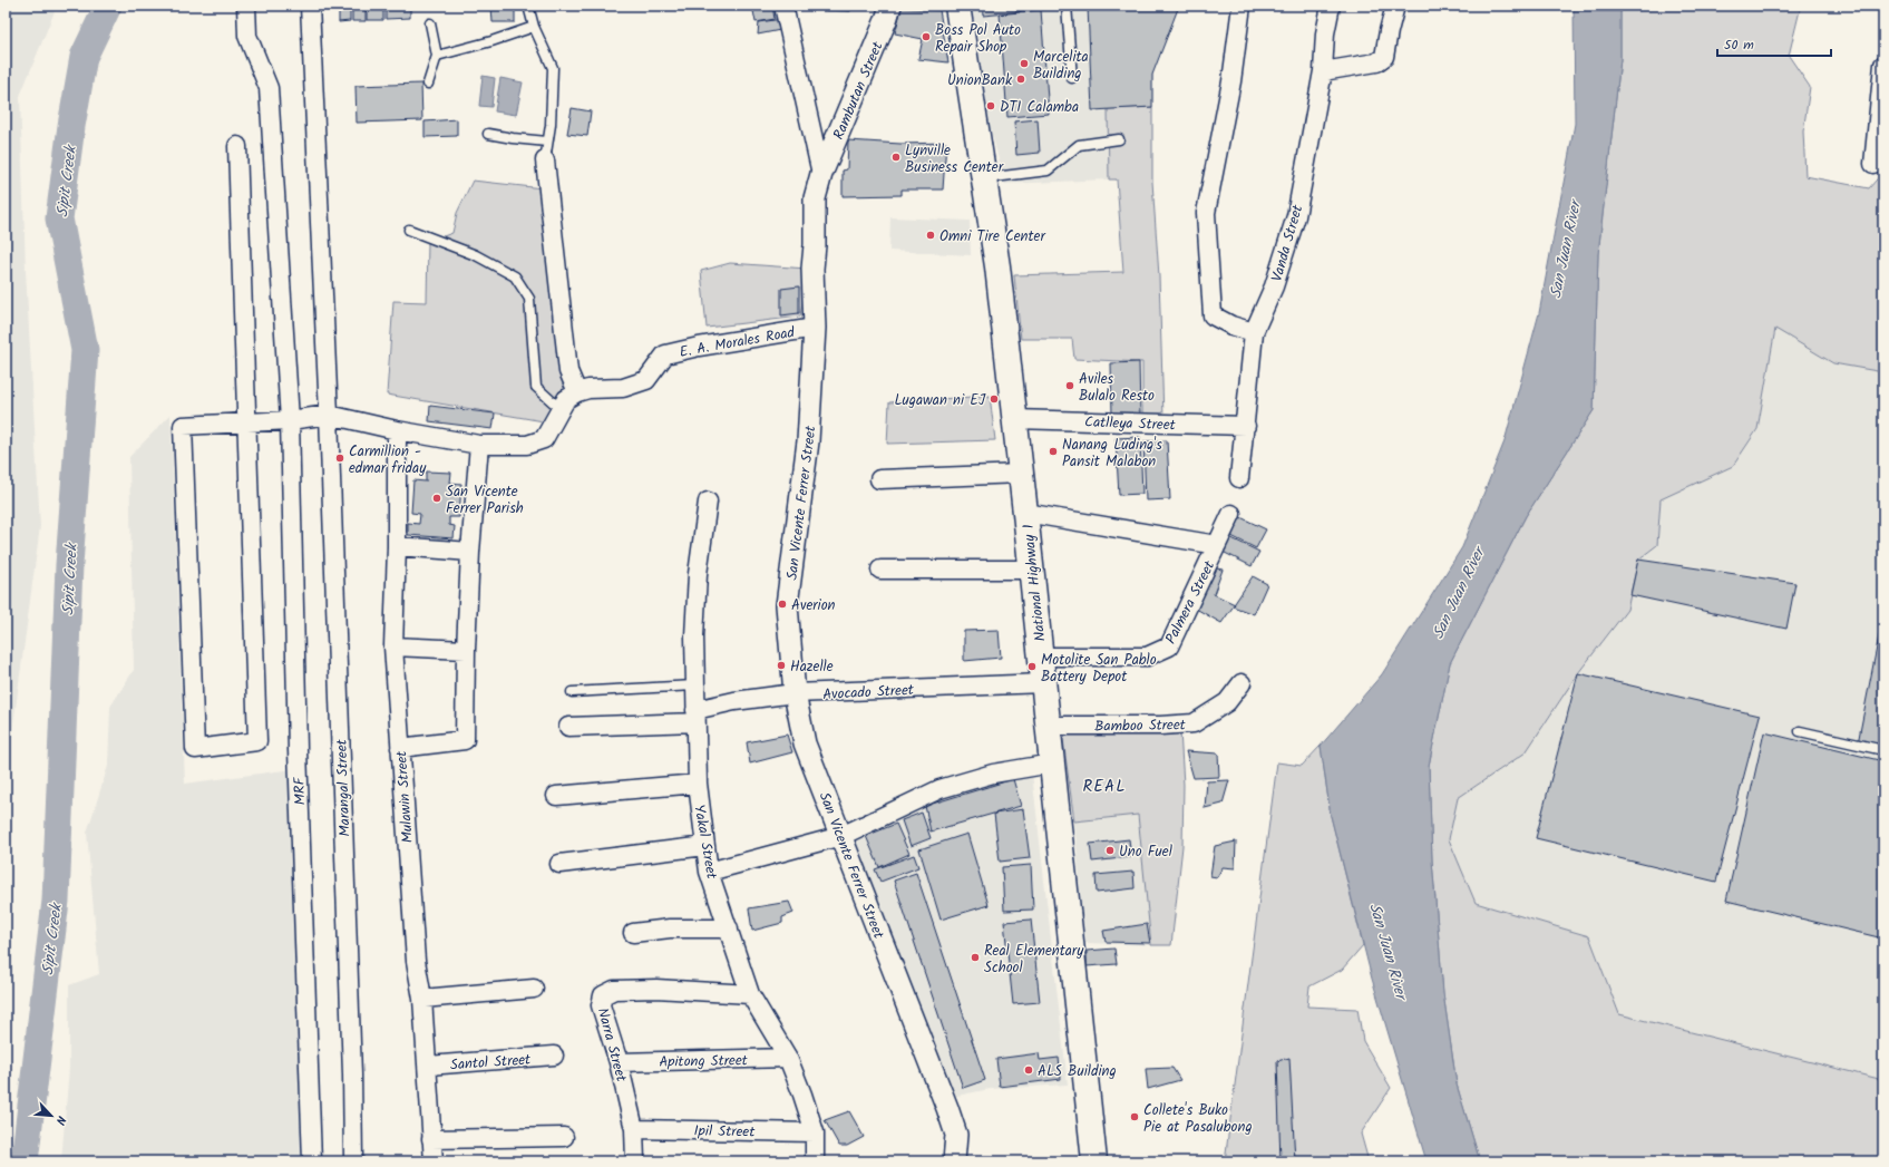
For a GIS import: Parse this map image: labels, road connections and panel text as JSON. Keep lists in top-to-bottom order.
{
  "streets": {
    "highway": ["National Highway 1"],
    "street": [
      "Rambutan Street",
      "Vanda Street",
      "E. A. Morales Road",
      "Catlleya Street",
      "San Vicente Ferrer Street",
      "Palmera Street",
      "Avocado Street",
      "Bamboo Street",
      "Marangal Street",
      "MRF",
      "Mulawin Street",
      "Yakal Street",
      "Narra Street",
      "Apitong Street",
      "Santol Street",
      "Ipil Street"
    ]
  },
  "crossings": [
    ["Rambutan Street", "San Vicente Ferrer Street"],
    ["Vanda Street", "Catlleya Street"],
    ["E. A. Morales Road", "San Vicente Ferrer Street"],
    ["Catlleya Street", "National Highway 1"],
    ["San Vicente Ferrer Street", "Avocado Street"],
    ["National Highway 1", "Palmera Street"],
    ["National Highway 1", "Avocado Street"],
    ["National Highway 1", "Bamboo Street"],
    ["Avocado Street", "Yakal Street"],
    ["Mulawin Street", "Santol Street"],
    ["Yakal Street", "Narra Street"],
    ["Yakal Street", "Apitong Street"],
    ["Yakal Street", "Ipil Street"],
    ["Narra Street", "Apitong Street"],
    ["Narra Street", "Ipil Street"]
  ],
  "districts": ["REAL"],
  "water": ["Sipit Creek", "San Juan River"],
  "places": [
    "Boss Pol Auto Repair Shop",
    "Marcelita Building",
    "UnionBank",
    "DTI Calamba",
    "Lynville Business Center",
    "Omni Tire Center",
    "Aviles Bulalo Resto",
    "Lugawan ni EJ",
    "Nanang Luding's Pansit Malabon",
    "Carmillion - edmar friday",
    "San Vicente Ferrer Parish",
    "Averion",
    "Hazelle",
    "Motolite San Pablo Battery Depot",
    "Uno Fuel",
    "Real Elementary School",
    "ALS Building",
    "Collete's Buko Pie at Pasalubong"
  ],
  "scale_bar": "50 m",
  "north": "bottom right"
}
